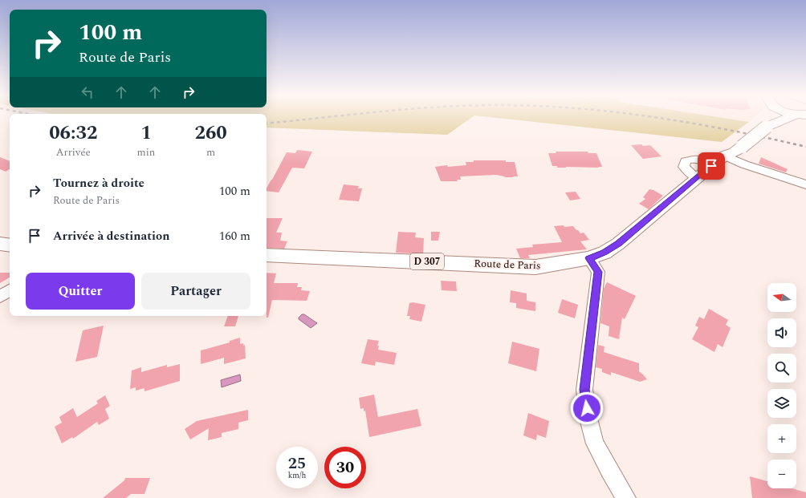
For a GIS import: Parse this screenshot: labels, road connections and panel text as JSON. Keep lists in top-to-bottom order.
{
  "streets": {
    "main road": ["D 307", "Route de Paris"]
  },
  "north": "left",
  "page": {
    "turn": ["100 m", "Route de Paris"],
    "eta": [
      "06:32",
      "Arrivée",
      "1",
      "min",
      "260",
      "m"
    ],
    "list": [
      {
        "name": "Tournez à droite",
        "note": "Route de Paris",
        "value": "100 m"
      },
      {
        "name": "Arrivée à destination",
        "value": "160 m"
      }
    ],
    "buttons": ["Quitter", "Partager"],
    "map_buttons": ["+", "−"],
    "speed": "25 km/h",
    "limit": "30"
  }
}
